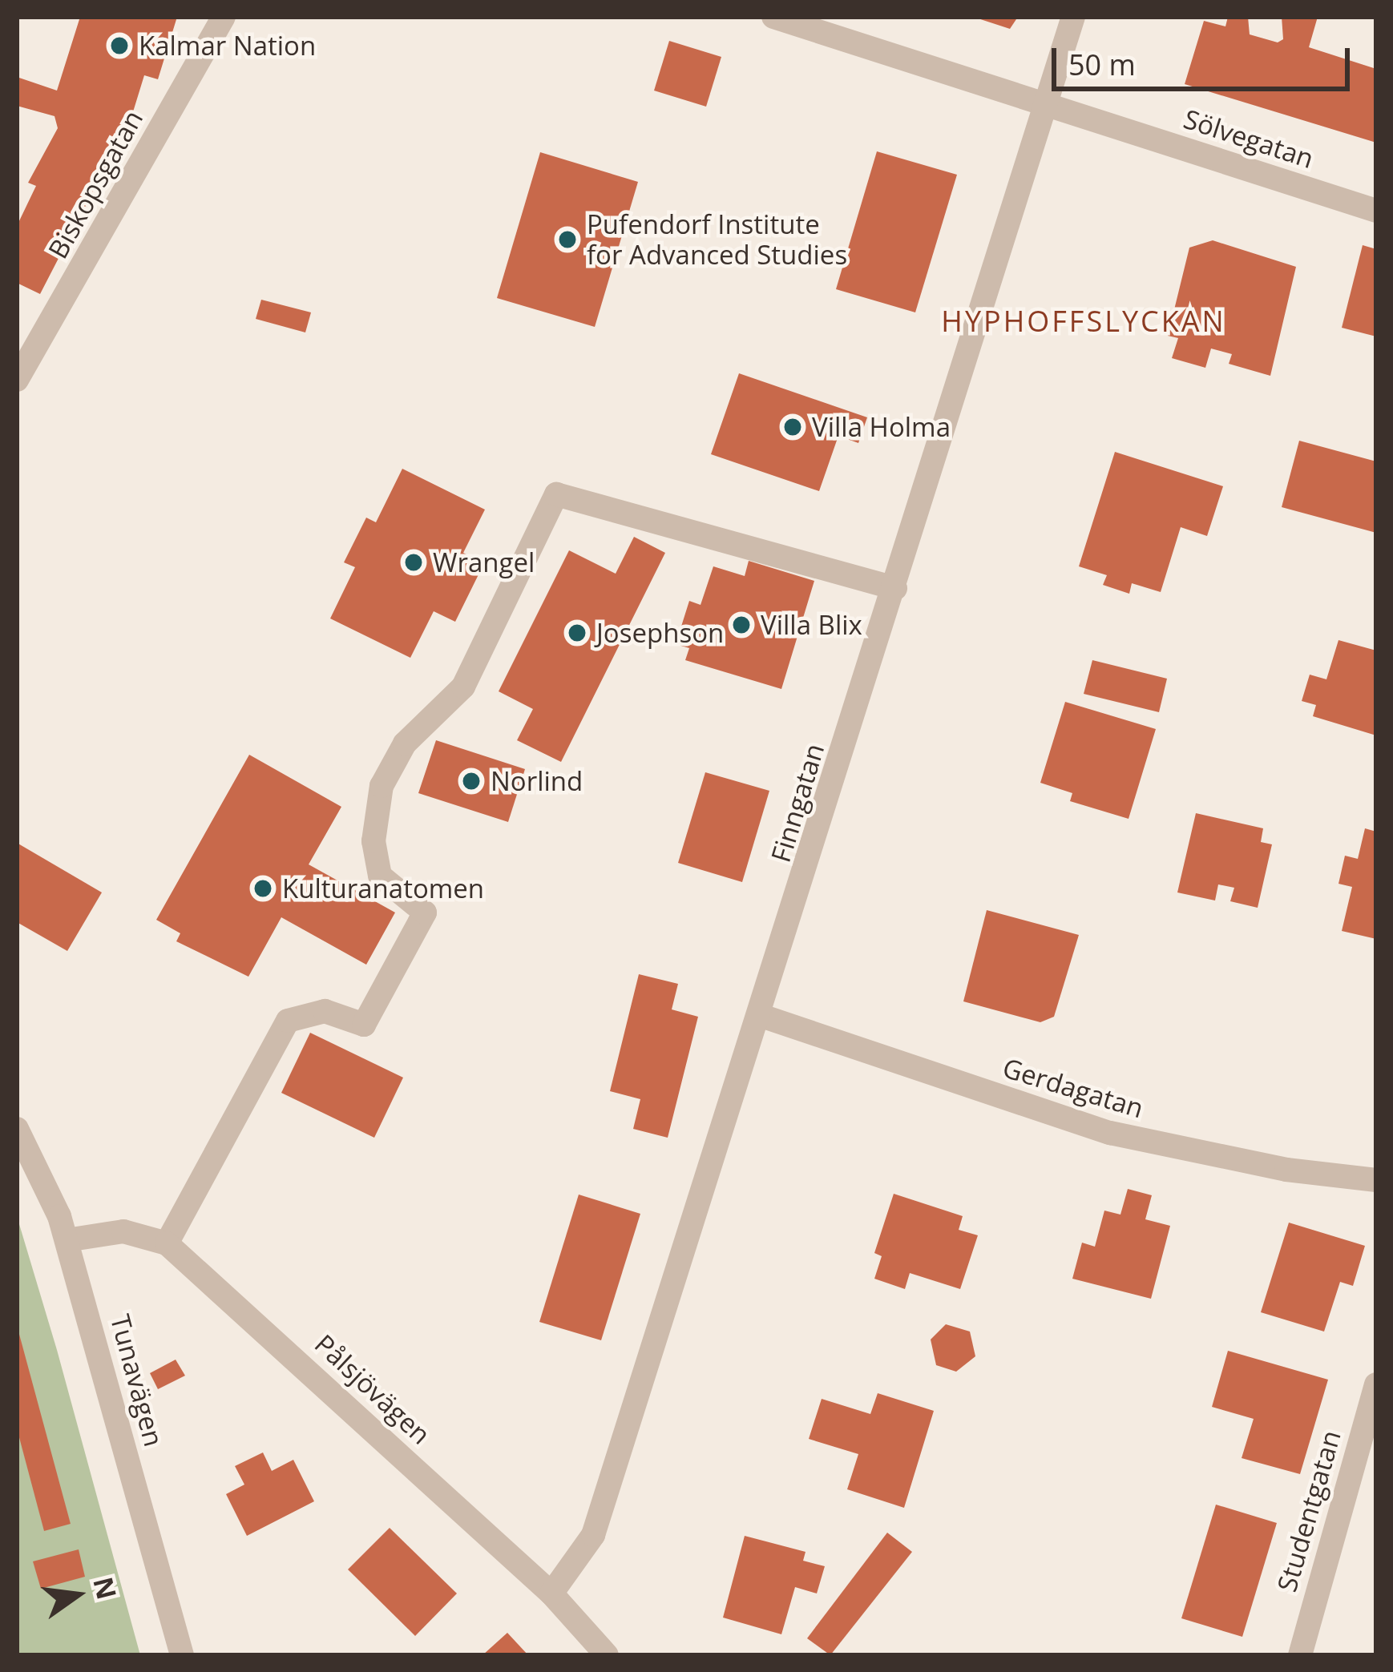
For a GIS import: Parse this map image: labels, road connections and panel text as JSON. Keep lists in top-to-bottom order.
{
  "streets": {
    "street": [
      "Sölvegatan",
      "Biskopsgatan",
      "Finngatan",
      "Gerdagatan",
      "Tunavägen",
      "Pålsjövägen",
      "Studentgatan"
    ]
  },
  "crossings": [
    ["Sölvegatan", "Finngatan"],
    ["Finngatan", "Gerdagatan"],
    ["Finngatan", "Pålsjövägen"],
    ["Tunavägen", "Pålsjövägen"]
  ],
  "districts": ["HYPHOFFSLYCKAN"],
  "places": [
    "Kalmar Nation",
    "Pufendorf Institute for Advanced Studies",
    "Villa Holma",
    "Wrangel",
    "Villa Blix",
    "Josephson",
    "Norlind",
    "Kulturanatomen"
  ],
  "scale_bar": "50 m",
  "north": "right"
}
